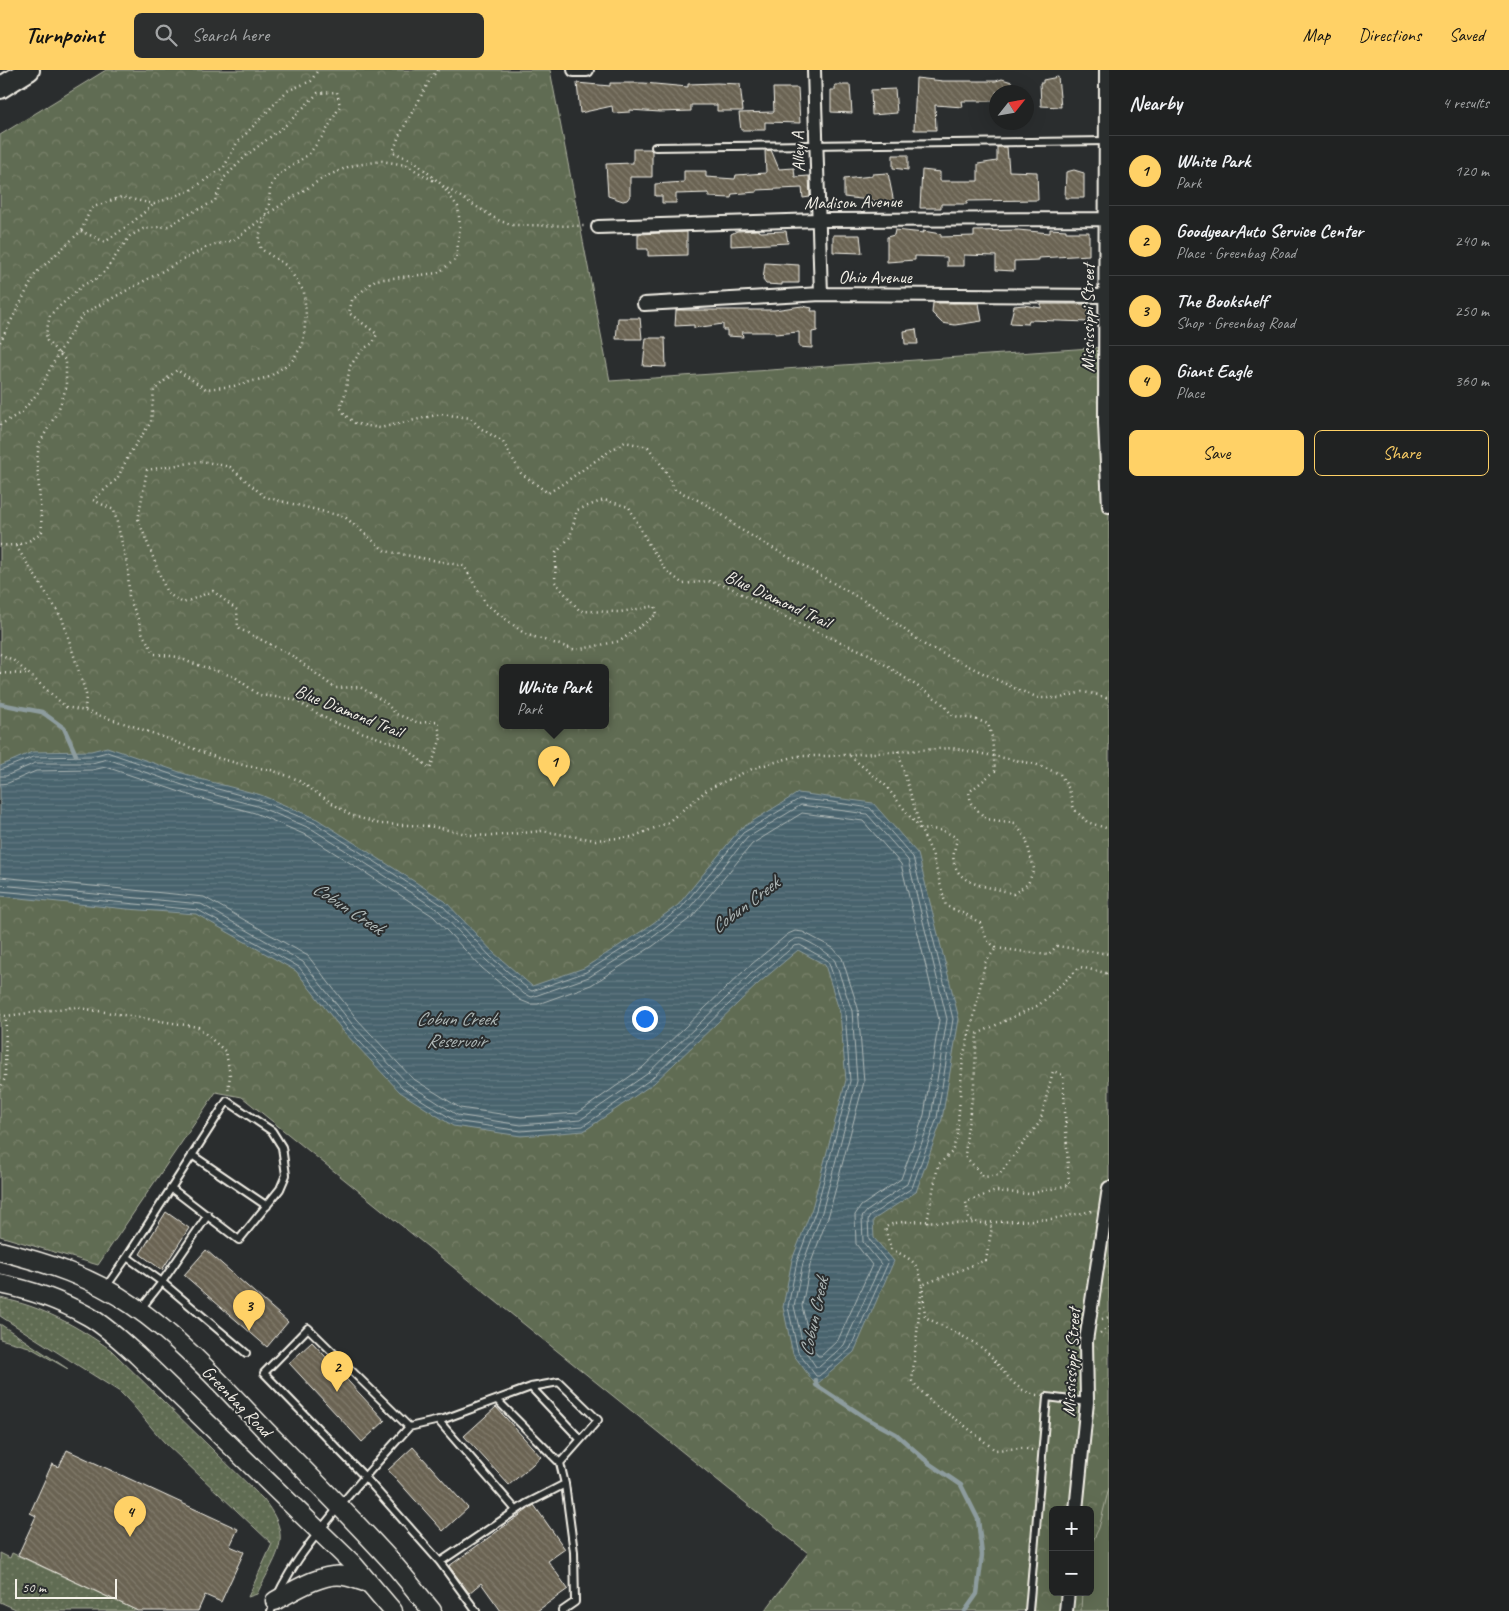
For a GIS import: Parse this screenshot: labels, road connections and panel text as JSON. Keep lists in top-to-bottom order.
{
  "streets": {
    "main road": ["Greenbag Road"],
    "street": [
      "Alley A",
      "Madison Avenue",
      "Ohio Avenue",
      "Mississippi Street"
    ],
    "path": ["Blue Diamond Trail"]
  },
  "crossings": [
    ["Alley A", "Madison Avenue"],
    ["Alley A", "Ohio Avenue"],
    ["Madison Avenue", "Mississippi Street"],
    ["Ohio Avenue", "Mississippi Street"]
  ],
  "water": ["Cobun Creek", "Cobun Creek Reservoir"],
  "scale_bar": "50 m",
  "north": "top right",
  "page": {
    "header": "Turnpoint",
    "search": "Search here",
    "nav": ["Map", "Directions", "Saved"],
    "heading": ["Nearby", "4 results"],
    "list": [
      {
        "mark": "1",
        "name": "White Park",
        "note": "Park",
        "value": "120 m"
      },
      {
        "mark": "2",
        "name": "GoodyearAuto Service Center",
        "note": "Place · Greenbag Road",
        "value": "240 m"
      },
      {
        "mark": "3",
        "name": "The Bookshelf",
        "note": "Shop · Greenbag Road",
        "value": "250 m"
      },
      {
        "mark": "4",
        "name": "Giant Eagle",
        "note": "Place",
        "value": "360 m"
      }
    ],
    "buttons": ["Save", "Share"],
    "popup": ["White Park", "Park"],
    "pins": [
      "1",
      "3",
      "2",
      "4"
    ],
    "map_buttons": ["+", "−"],
    "scale": "50 m"
  }
}
